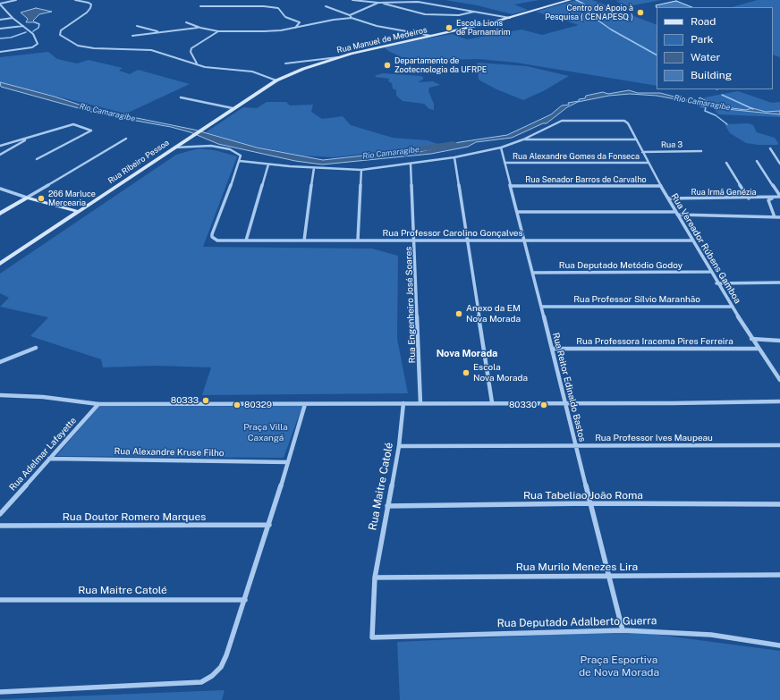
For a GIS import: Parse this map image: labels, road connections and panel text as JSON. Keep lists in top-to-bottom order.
{
  "streets": {
    "main road": ["Rua Manuel de Medeiros", "Rua Ribeiro Pessoa"],
    "street": [
      "Rua 3",
      "Rua Alexandre Gomes da Fonseca",
      "Rua Senador Barros de Carvalho",
      "Rua Irmã Genézia",
      "Rua Professor Carolino Gonçalves",
      "Rua Vereador Rúbens Gamboa",
      "Rua Deputado Metódio Godoy",
      "Rua Professor Sílvio Maranhão",
      "Rua Engenheiro José Soares",
      "Rua Professora Iracema Pires Ferreira",
      "Rua Reitor Edinaldo Bastos",
      "Rua Professor Ives Maupeau",
      "Rua Alexandre Kruse Filho",
      "Rua Adelmar Lafayette",
      "Rua Maitre Catolé",
      "Rua Tabeliao João Roma",
      "Rua Doutor Romero Marques",
      "Rua Murilo Menezes Lira",
      "Rua Deputado Adalberto Guerra"
    ]
  },
  "crossings": [
    ["Rua Manuel de Medeiros", "Rua Ribeiro Pessoa"],
    ["Rua 3", "Rua Vereador Rúbens Gamboa"],
    ["Rua Alexandre Gomes da Fonseca", "Rua Vereador Rúbens Gamboa"],
    ["Rua Alexandre Gomes da Fonseca", "Rua Reitor Edinaldo Bastos"],
    ["Rua Senador Barros de Carvalho", "Rua Vereador Rúbens Gamboa"],
    ["Rua Senador Barros de Carvalho", "Rua Reitor Edinaldo Bastos"],
    ["Rua Irmã Genézia", "Rua Vereador Rúbens Gamboa"],
    ["Rua Professor Carolino Gonçalves", "Rua Vereador Rúbens Gamboa"],
    ["Rua Professor Carolino Gonçalves", "Rua Engenheiro José Soares"],
    ["Rua Professor Carolino Gonçalves", "Rua Reitor Edinaldo Bastos"],
    ["Rua Vereador Rúbens Gamboa", "Rua Deputado Metódio Godoy"],
    ["Rua Vereador Rúbens Gamboa", "Rua Professor Sílvio Maranhão"],
    ["Rua Vereador Rúbens Gamboa", "Rua Professora Iracema Pires Ferreira"],
    ["Rua Deputado Metódio Godoy", "Rua Reitor Edinaldo Bastos"],
    ["Rua Professor Sílvio Maranhão", "Rua Reitor Edinaldo Bastos"],
    ["Rua Professora Iracema Pires Ferreira", "Rua Reitor Edinaldo Bastos"],
    ["Rua Reitor Edinaldo Bastos", "Rua Professor Ives Maupeau"],
    ["Rua Reitor Edinaldo Bastos", "Rua Tabeliao João Roma"],
    ["Rua Reitor Edinaldo Bastos", "Rua Murilo Menezes Lira"],
    ["Rua Reitor Edinaldo Bastos", "Rua Deputado Adalberto Guerra"],
    ["Rua Professor Ives Maupeau", "Rua Maitre Catolé"],
    ["Rua Alexandre Kruse Filho", "Rua Adelmar Lafayette"],
    ["Rua Maitre Catolé", "Rua Tabeliao João Roma"],
    ["Rua Maitre Catolé", "Rua Murilo Menezes Lira"],
    ["Rua Maitre Catolé", "Rua Deputado Adalberto Guerra"]
  ],
  "districts": ["Nova Morada"],
  "water": ["Rio Camaragibe"],
  "parks": ["Praça Villa Caxangá", "Praça Esportiva de Nova Morada"],
  "places": [
    "Centro de Apoio à Pesquisa ( CENAPESQ )",
    "Escola Lions de Parnamirim",
    "Departamento de Zootecnologia da UFRPE",
    "266 Marluce Mercearia",
    "Anexo da EM Nova Morada",
    "Escola Nova Morada",
    "80333",
    "80329",
    "80330"
  ],
  "legend": [
    "Road",
    "Park",
    "Water",
    "Building"
  ]
}
